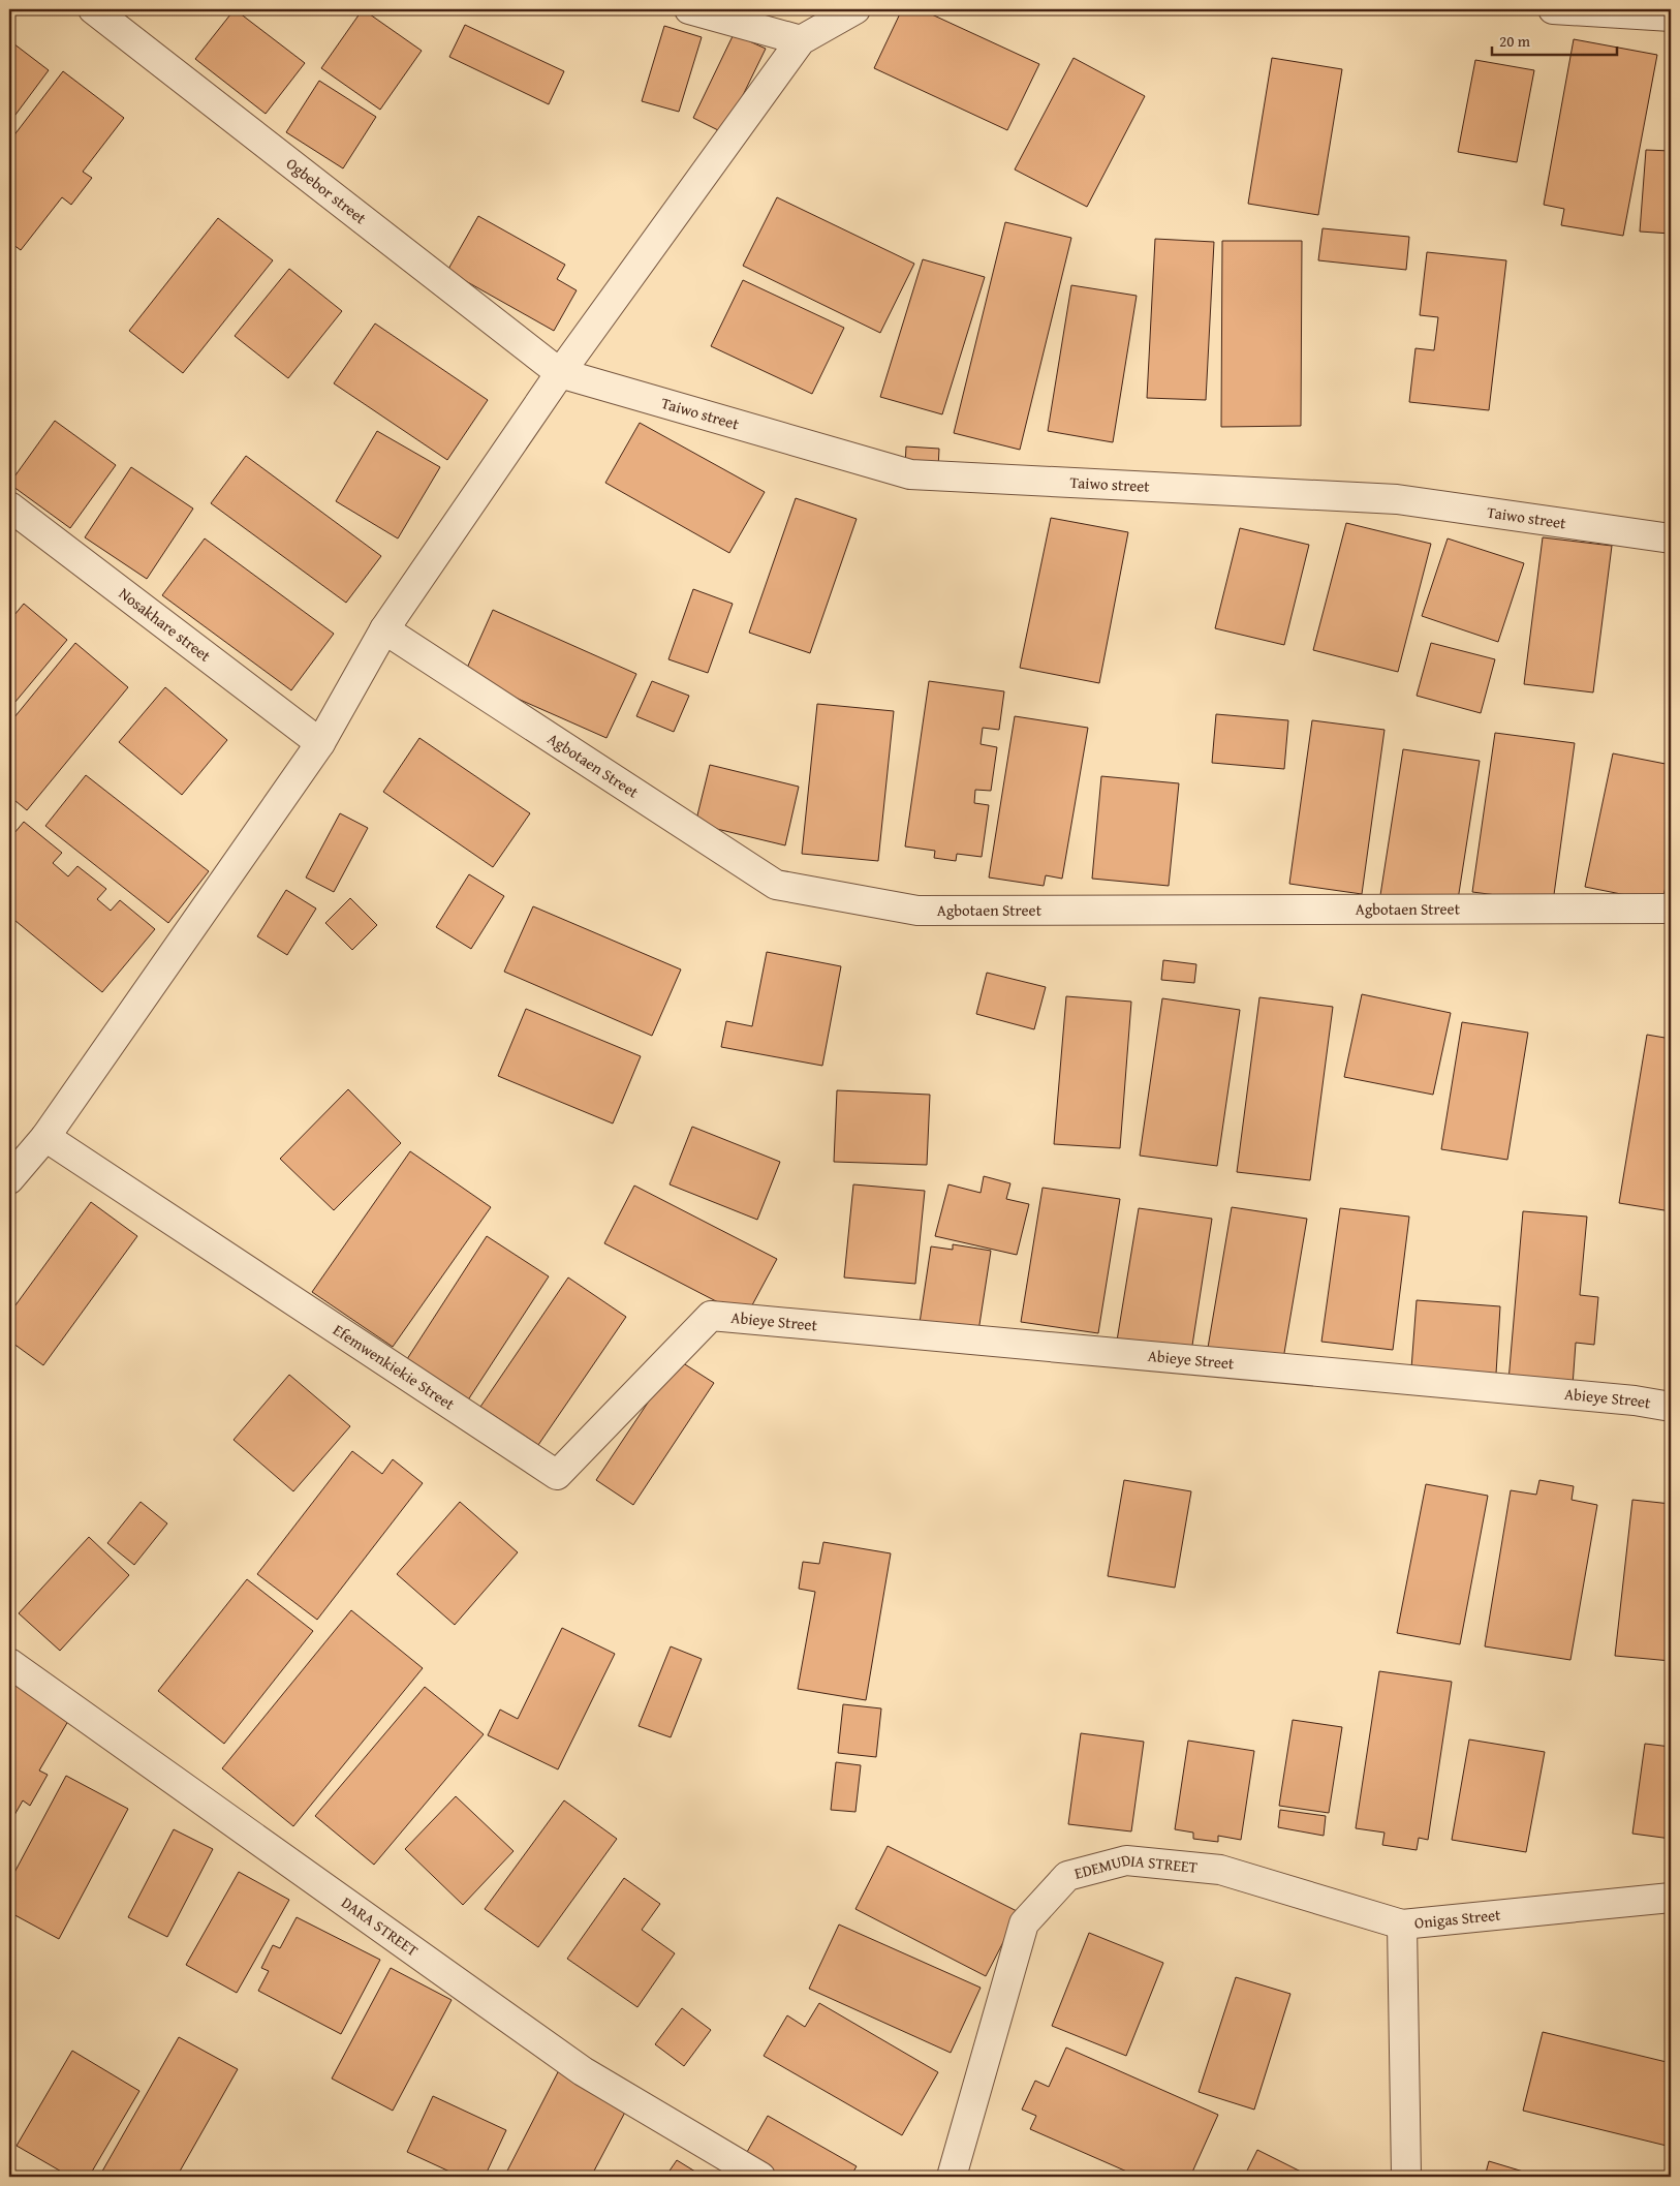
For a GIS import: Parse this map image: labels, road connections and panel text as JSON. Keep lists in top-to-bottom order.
{
  "streets": {
    "street": [
      "Ogbebor street",
      "Taiwo street",
      "Nosakhare street",
      "Agbotaen Street",
      "Abieye Street",
      "Efemwenkiekie Street",
      "EDEMUDIA STREET",
      "Onigas Street",
      "DARA STREET"
    ]
  },
  "crossings": [
    ["Ogbebor street", "Taiwo street"],
    ["Abieye Street", "Efemwenkiekie Street"],
    ["EDEMUDIA STREET", "Onigas Street"]
  ],
  "scale_bar": "20 m"
}
